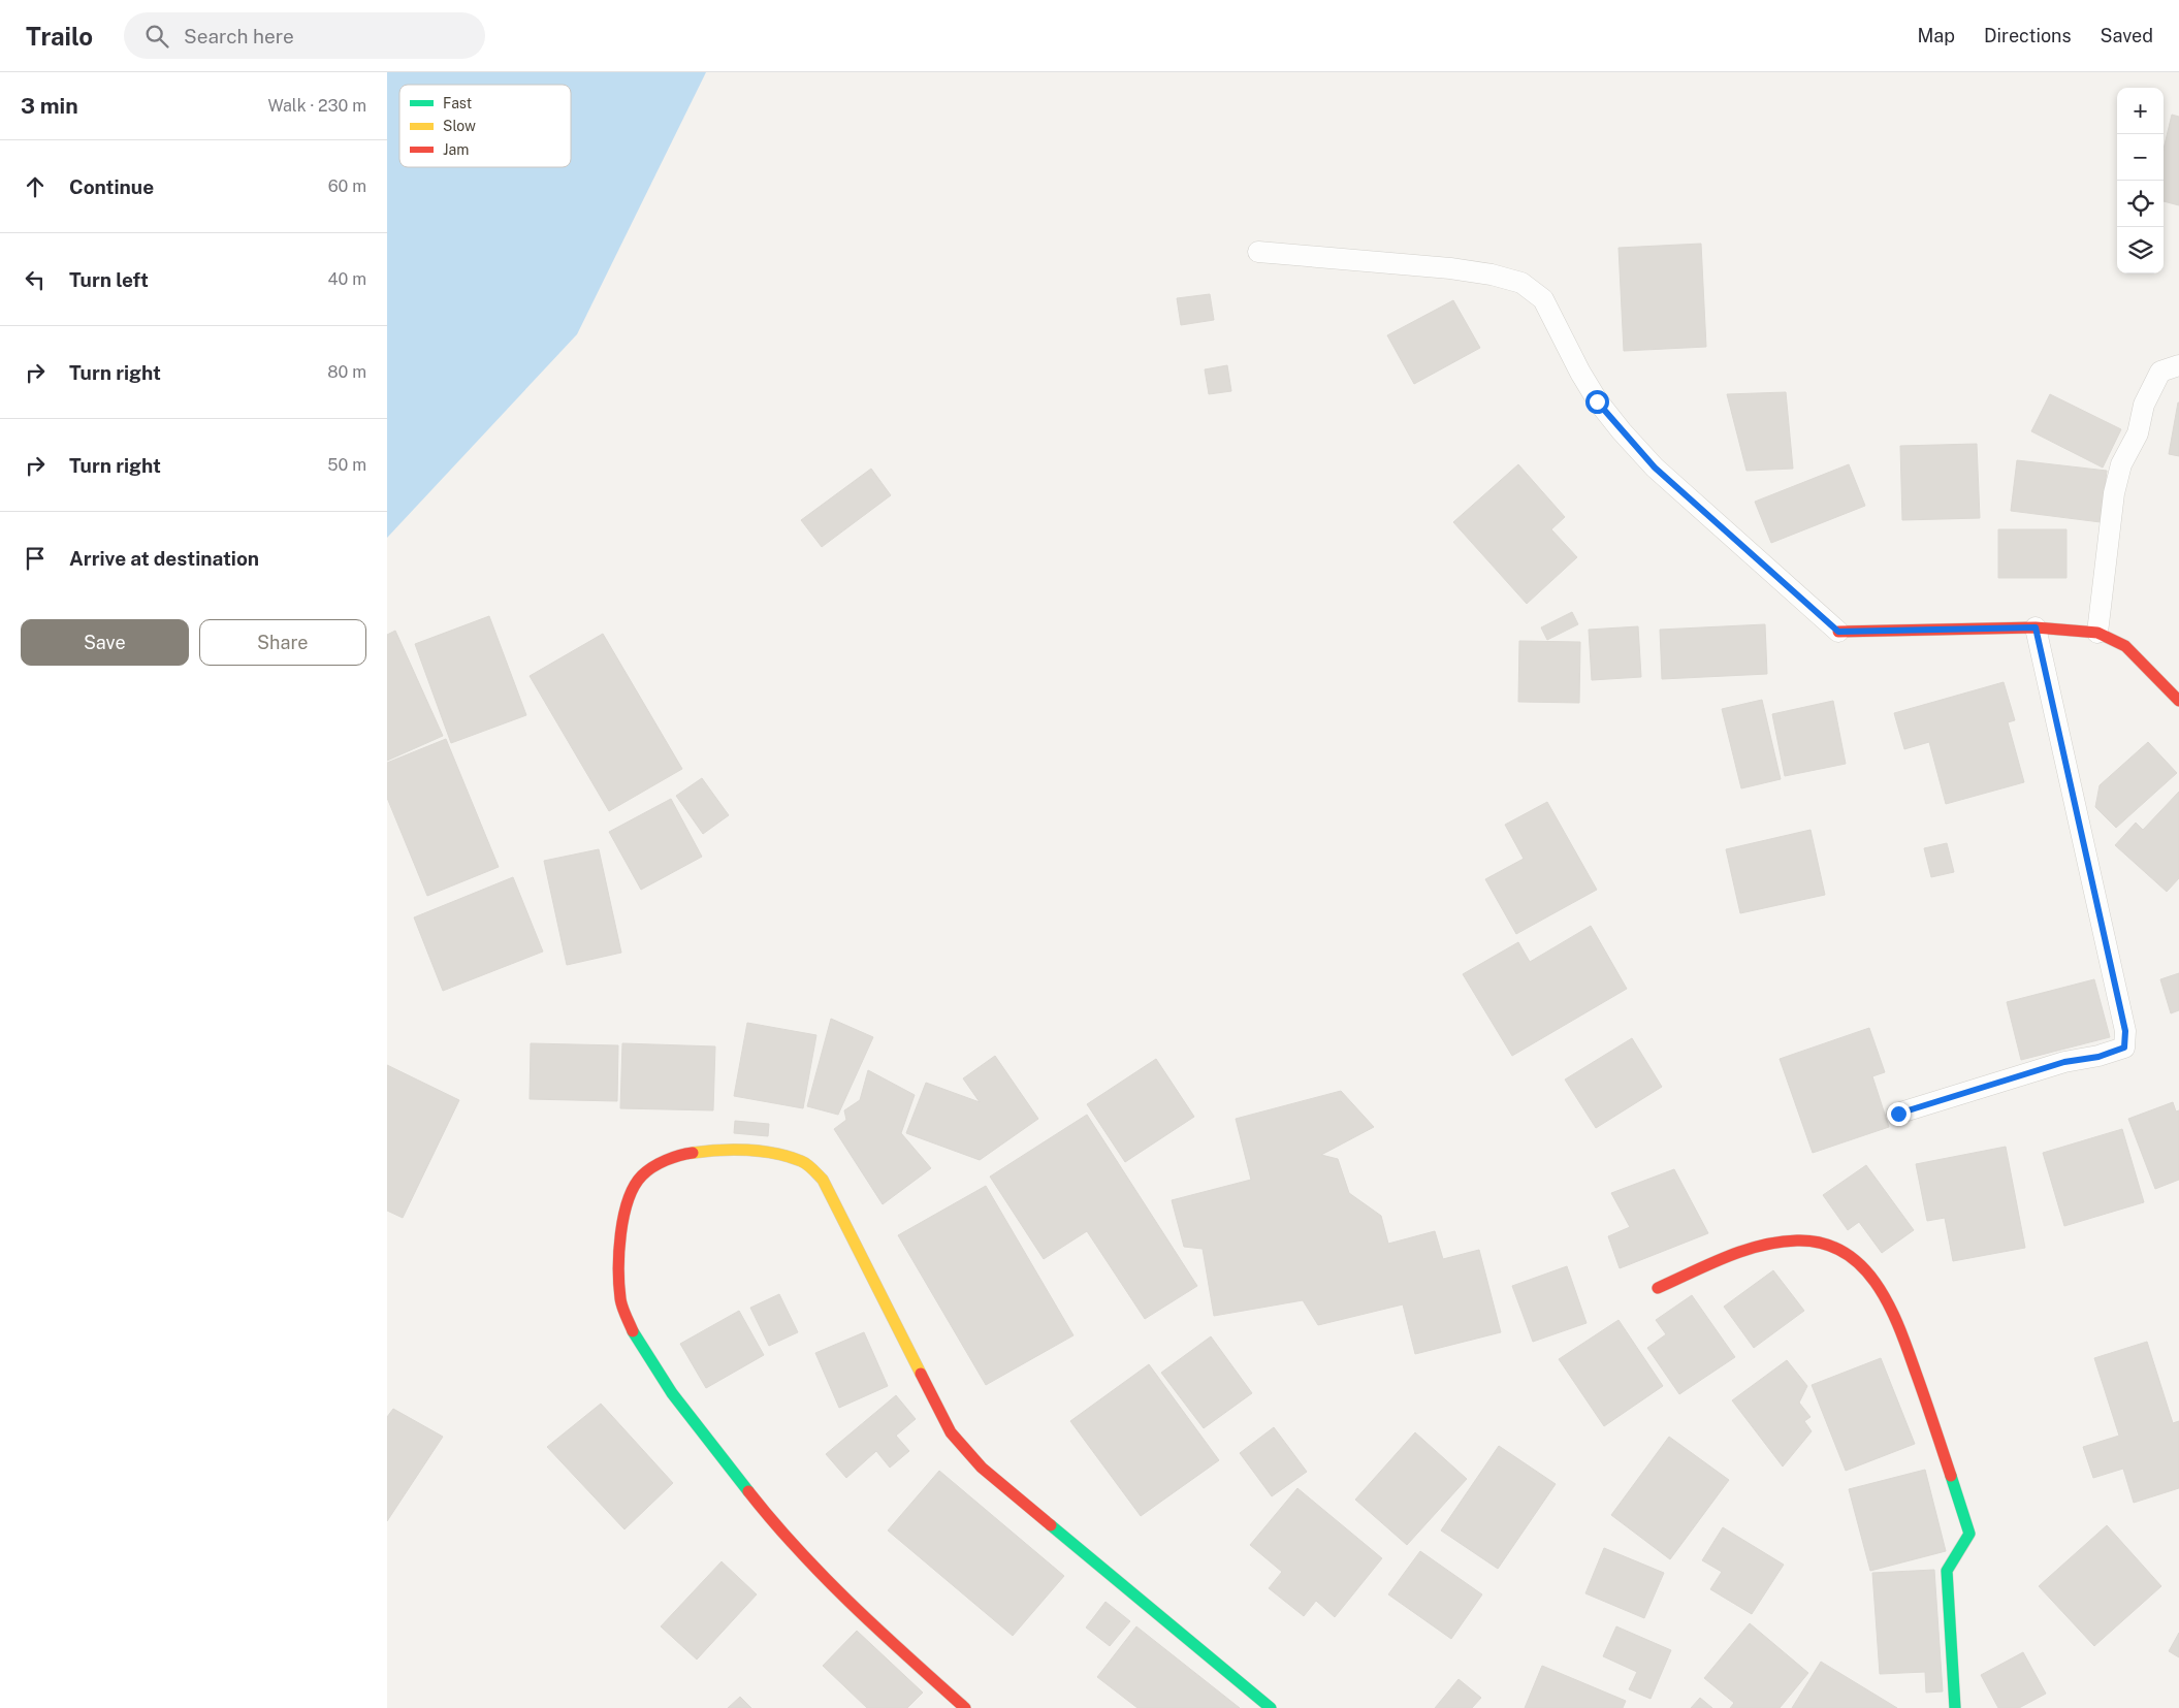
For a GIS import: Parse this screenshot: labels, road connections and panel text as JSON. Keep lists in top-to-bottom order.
{
  "legend": ["Fast", "Slow", "Jam"],
  "page": {
    "header": "Trailo",
    "search": "Search here",
    "nav": ["Map", "Directions", "Saved"],
    "heading": ["3 min", "Walk · 230 m"],
    "map_buttons": ["+", "−"],
    "list": [
      ["Continue", "60 m"],
      ["Turn left", "40 m"],
      ["Turn right", "80 m"],
      ["Turn right", "50 m"],
      "Arrive at destination"
    ],
    "buttons": ["Save", "Share"]
  }
}
